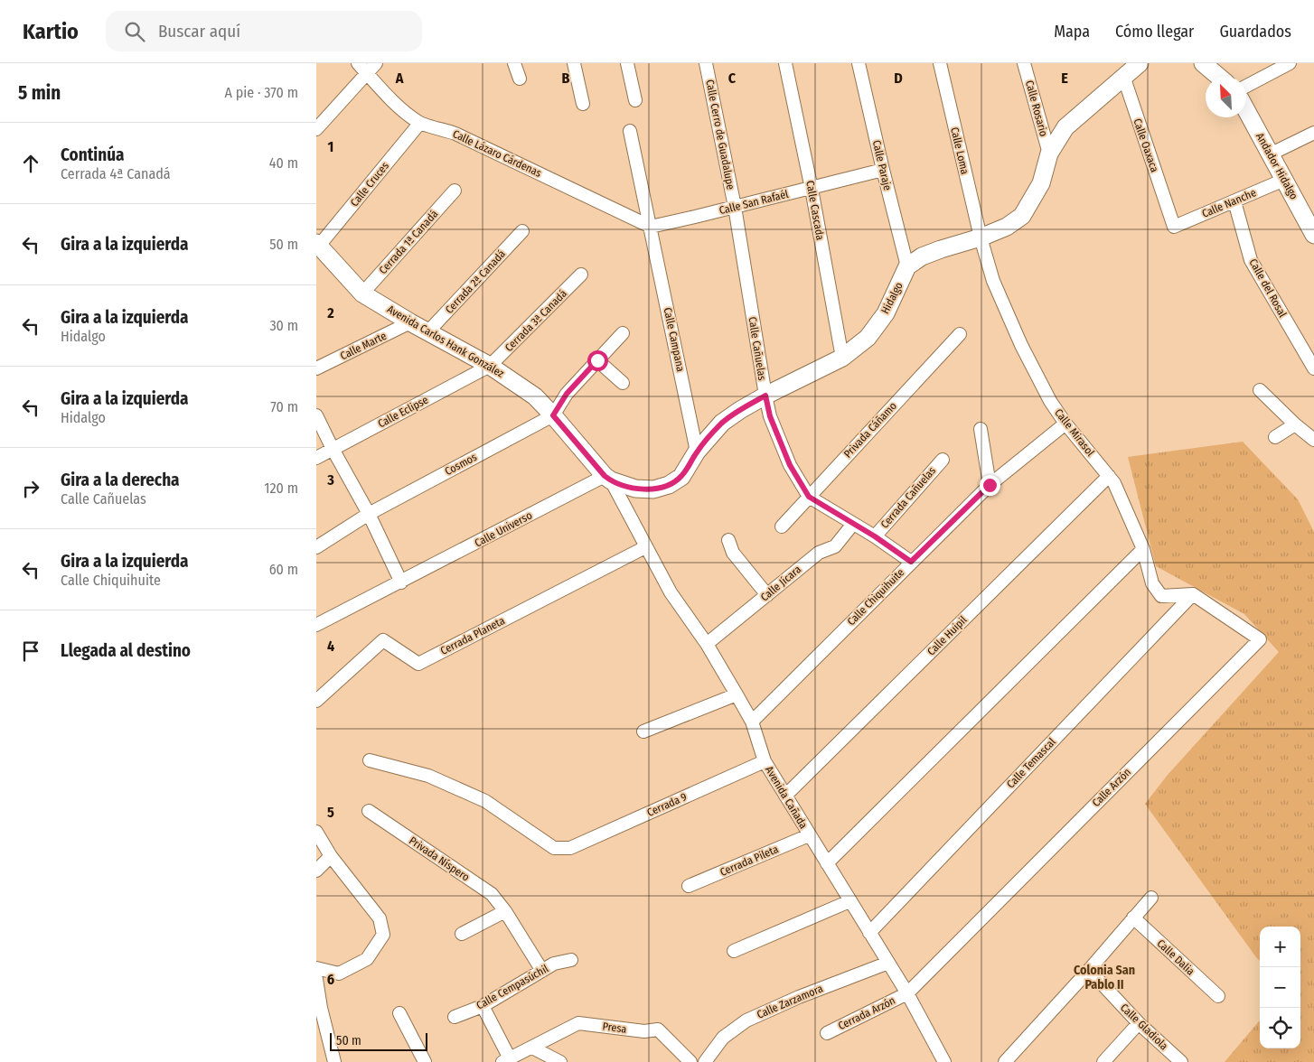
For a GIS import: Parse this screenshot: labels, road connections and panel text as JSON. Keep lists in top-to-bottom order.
{
  "streets": {
    "street": [
      "Calle Rosario",
      "Calle Cerro de Guadalupe",
      "Calle Oaxaca",
      "Calle Loma",
      "Calle Lázaro Cárdenas",
      "Calle Paraje",
      "Andador Hidalgo",
      "Calle Cruces",
      "Calle San Rafaél",
      "Calle Nanche",
      "Calle Cascada",
      "Cerrada 1ª Canadá",
      "Cerrada 2ª Canadá",
      "Calle del Rosal",
      "Hidalgo",
      "Cerrada 3ª Canadá",
      "Calle Campana",
      "Avenida Carlos Hank González",
      "Calle Marte",
      "Calle Cañuelas",
      "Calle Eclipse",
      "Privada Cáñamo",
      "Calle Mirasol",
      "Cosmos",
      "Cerrada Cañuelas",
      "Calle Universo",
      "Calle Jícara",
      "Calle Chiquihuite",
      "Cerrada Planeta",
      "Calle Huipil",
      "Calle Temascal",
      "Calle Arzón",
      "Avenida Cañada",
      "Cerrada 9",
      "Privada Níspero",
      "Cerrada Pileta",
      "Calle Dalia",
      "Calle Cempasúchil",
      "Calle Zarzamora",
      "Cerrada Arzón",
      "Calle Gladiola",
      "Presa"
    ]
  },
  "crossings": [
    ["Calle Cerro de Guadalupe", "Calle San Rafaél"],
    ["Calle Cerro de Guadalupe", "Calle Cañuelas"],
    ["Calle Oaxaca", "Calle Nanche"],
    ["Calle Loma", "Calle Mirasol"],
    ["Calle Lázaro Cárdenas", "Calle Cruces"],
    ["Calle Lázaro Cárdenas", "Calle San Rafaél"],
    ["Calle Lázaro Cárdenas", "Calle Campana"],
    ["Calle Paraje", "Calle San Rafaél"],
    ["Calle Paraje", "Hidalgo"],
    ["Andador Hidalgo", "Calle Nanche"],
    ["Calle Cruces", "Avenida Carlos Hank González"],
    ["Calle San Rafaél", "Calle Cascada"],
    ["Calle San Rafaél", "Calle Campana"],
    ["Calle San Rafaél", "Calle Cañuelas"],
    ["Calle Nanche", "Calle del Rosal"],
    ["Calle Cascada", "Hidalgo"],
    ["Cerrada 1ª Canadá", "Avenida Carlos Hank González"],
    ["Cerrada 2ª Canadá", "Avenida Carlos Hank González"],
    ["Hidalgo", "Calle Campana"],
    ["Hidalgo", "Avenida Carlos Hank González"],
    ["Hidalgo", "Calle Cañuelas"],
    ["Hidalgo", "Calle Universo"],
    ["Hidalgo", "Avenida Cañada"],
    ["Cerrada 3ª Canadá", "Avenida Carlos Hank González"],
    ["Cerrada 3ª Canadá", "Calle Eclipse"],
    ["Avenida Carlos Hank González", "Calle Marte"],
    ["Avenida Carlos Hank González", "Calle Eclipse"],
    ["Avenida Carlos Hank González", "Cosmos"],
    ["Avenida Carlos Hank González", "Calle Universo"],
    ["Avenida Carlos Hank González", "Avenida Cañada"],
    ["Calle Cañuelas", "Privada Cáñamo"],
    ["Calle Cañuelas", "Cerrada Cañuelas"],
    ["Calle Cañuelas", "Calle Jícara"],
    ["Calle Cañuelas", "Calle Chiquihuite"],
    ["Calle Mirasol", "Calle Chiquihuite"],
    ["Calle Mirasol", "Calle Huipil"],
    ["Calle Mirasol", "Calle Temascal"],
    ["Calle Mirasol", "Calle Arzón"],
    ["Calle Universo", "Avenida Cañada"],
    ["Calle Jícara", "Avenida Cañada"],
    ["Calle Chiquihuite", "Avenida Cañada"],
    ["Cerrada Planeta", "Avenida Cañada"],
    ["Calle Huipil", "Avenida Cañada"],
    ["Calle Temascal", "Calle Arzón"],
    ["Calle Temascal", "Avenida Cañada"],
    ["Calle Arzón", "Avenida Cañada"],
    ["Calle Arzón", "Cerrada Arzón"],
    ["Avenida Cañada", "Cerrada 9"],
    ["Avenida Cañada", "Cerrada Pileta"],
    ["Avenida Cañada", "Calle Zarzamora"],
    ["Avenida Cañada", "Cerrada Arzón"],
    ["Privada Níspero", "Calle Cempasúchil"]
  ],
  "districts": ["Colonia San Pablo II"],
  "scale_bar": "50 m",
  "north": "top left",
  "page": {
    "header": "Kartio",
    "search": "Buscar aquí",
    "nav": ["Mapa", "Cómo llegar", "Guardados"],
    "heading": ["5 min", "A pie · 370 m"],
    "list": [
      ["Continúa", "Cerrada 4ª Canadá", "40 m"],
      ["Gira a la izquierda", "50 m"],
      ["Gira a la izquierda", "Hidalgo", "30 m"],
      ["Gira a la izquierda", "Hidalgo", "70 m"],
      ["Gira a la derecha", "Calle Cañuelas", "120 m"],
      ["Gira a la izquierda", "Calle Chiquihuite", "60 m"],
      "Llegada al destino"
    ],
    "map_buttons": ["+", "−"],
    "scale": "50 m"
  },
  "grid": {
    "columns": [
      "A",
      "B",
      "C",
      "D",
      "E"
    ],
    "rows": [
      "1",
      "2",
      "3",
      "4",
      "5",
      "6"
    ]
  }
}
